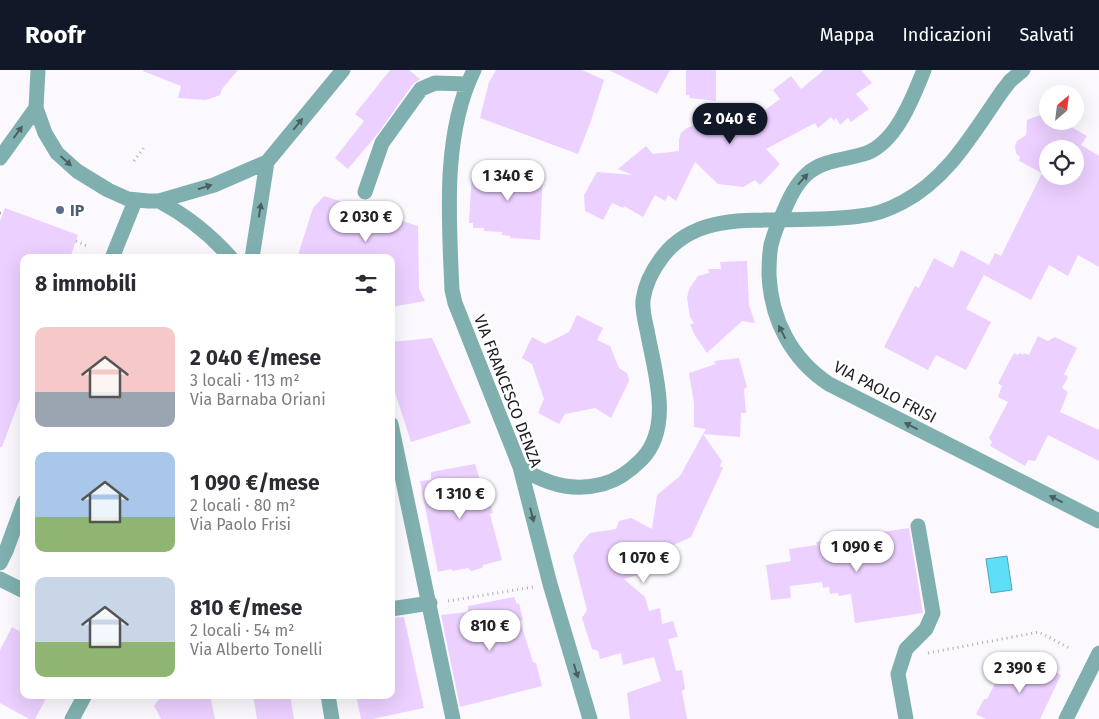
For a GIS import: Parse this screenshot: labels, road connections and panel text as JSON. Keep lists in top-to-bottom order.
{
  "streets": {
    "street": ["VIA FRANCESCO DENZA", "VIA PAOLO FRISI"]
  },
  "places": ["IP"],
  "north": "top right",
  "page": {
    "header": "Roofr",
    "nav": ["Mappa", "Indicazioni", "Salvati"],
    "price": [
      "2 040 €",
      "1 340 €",
      "2 030 €",
      "1 310 €",
      "1 090 €",
      "1 070 €",
      "810 €",
      "2 390 €"
    ],
    "heading": "8 immobili",
    "list": [
      {
        "name": "2 040 €/mese",
        "note": "3 locali · 113 m² · Via Barnaba Oriani"
      },
      {
        "name": "1 090 €/mese",
        "note": "2 locali · 80 m² · Via Paolo Frisi"
      },
      {
        "name": "810 €/mese",
        "note": "2 locali · 54 m² · Via Alberto Tonelli"
      }
    ]
  }
}
